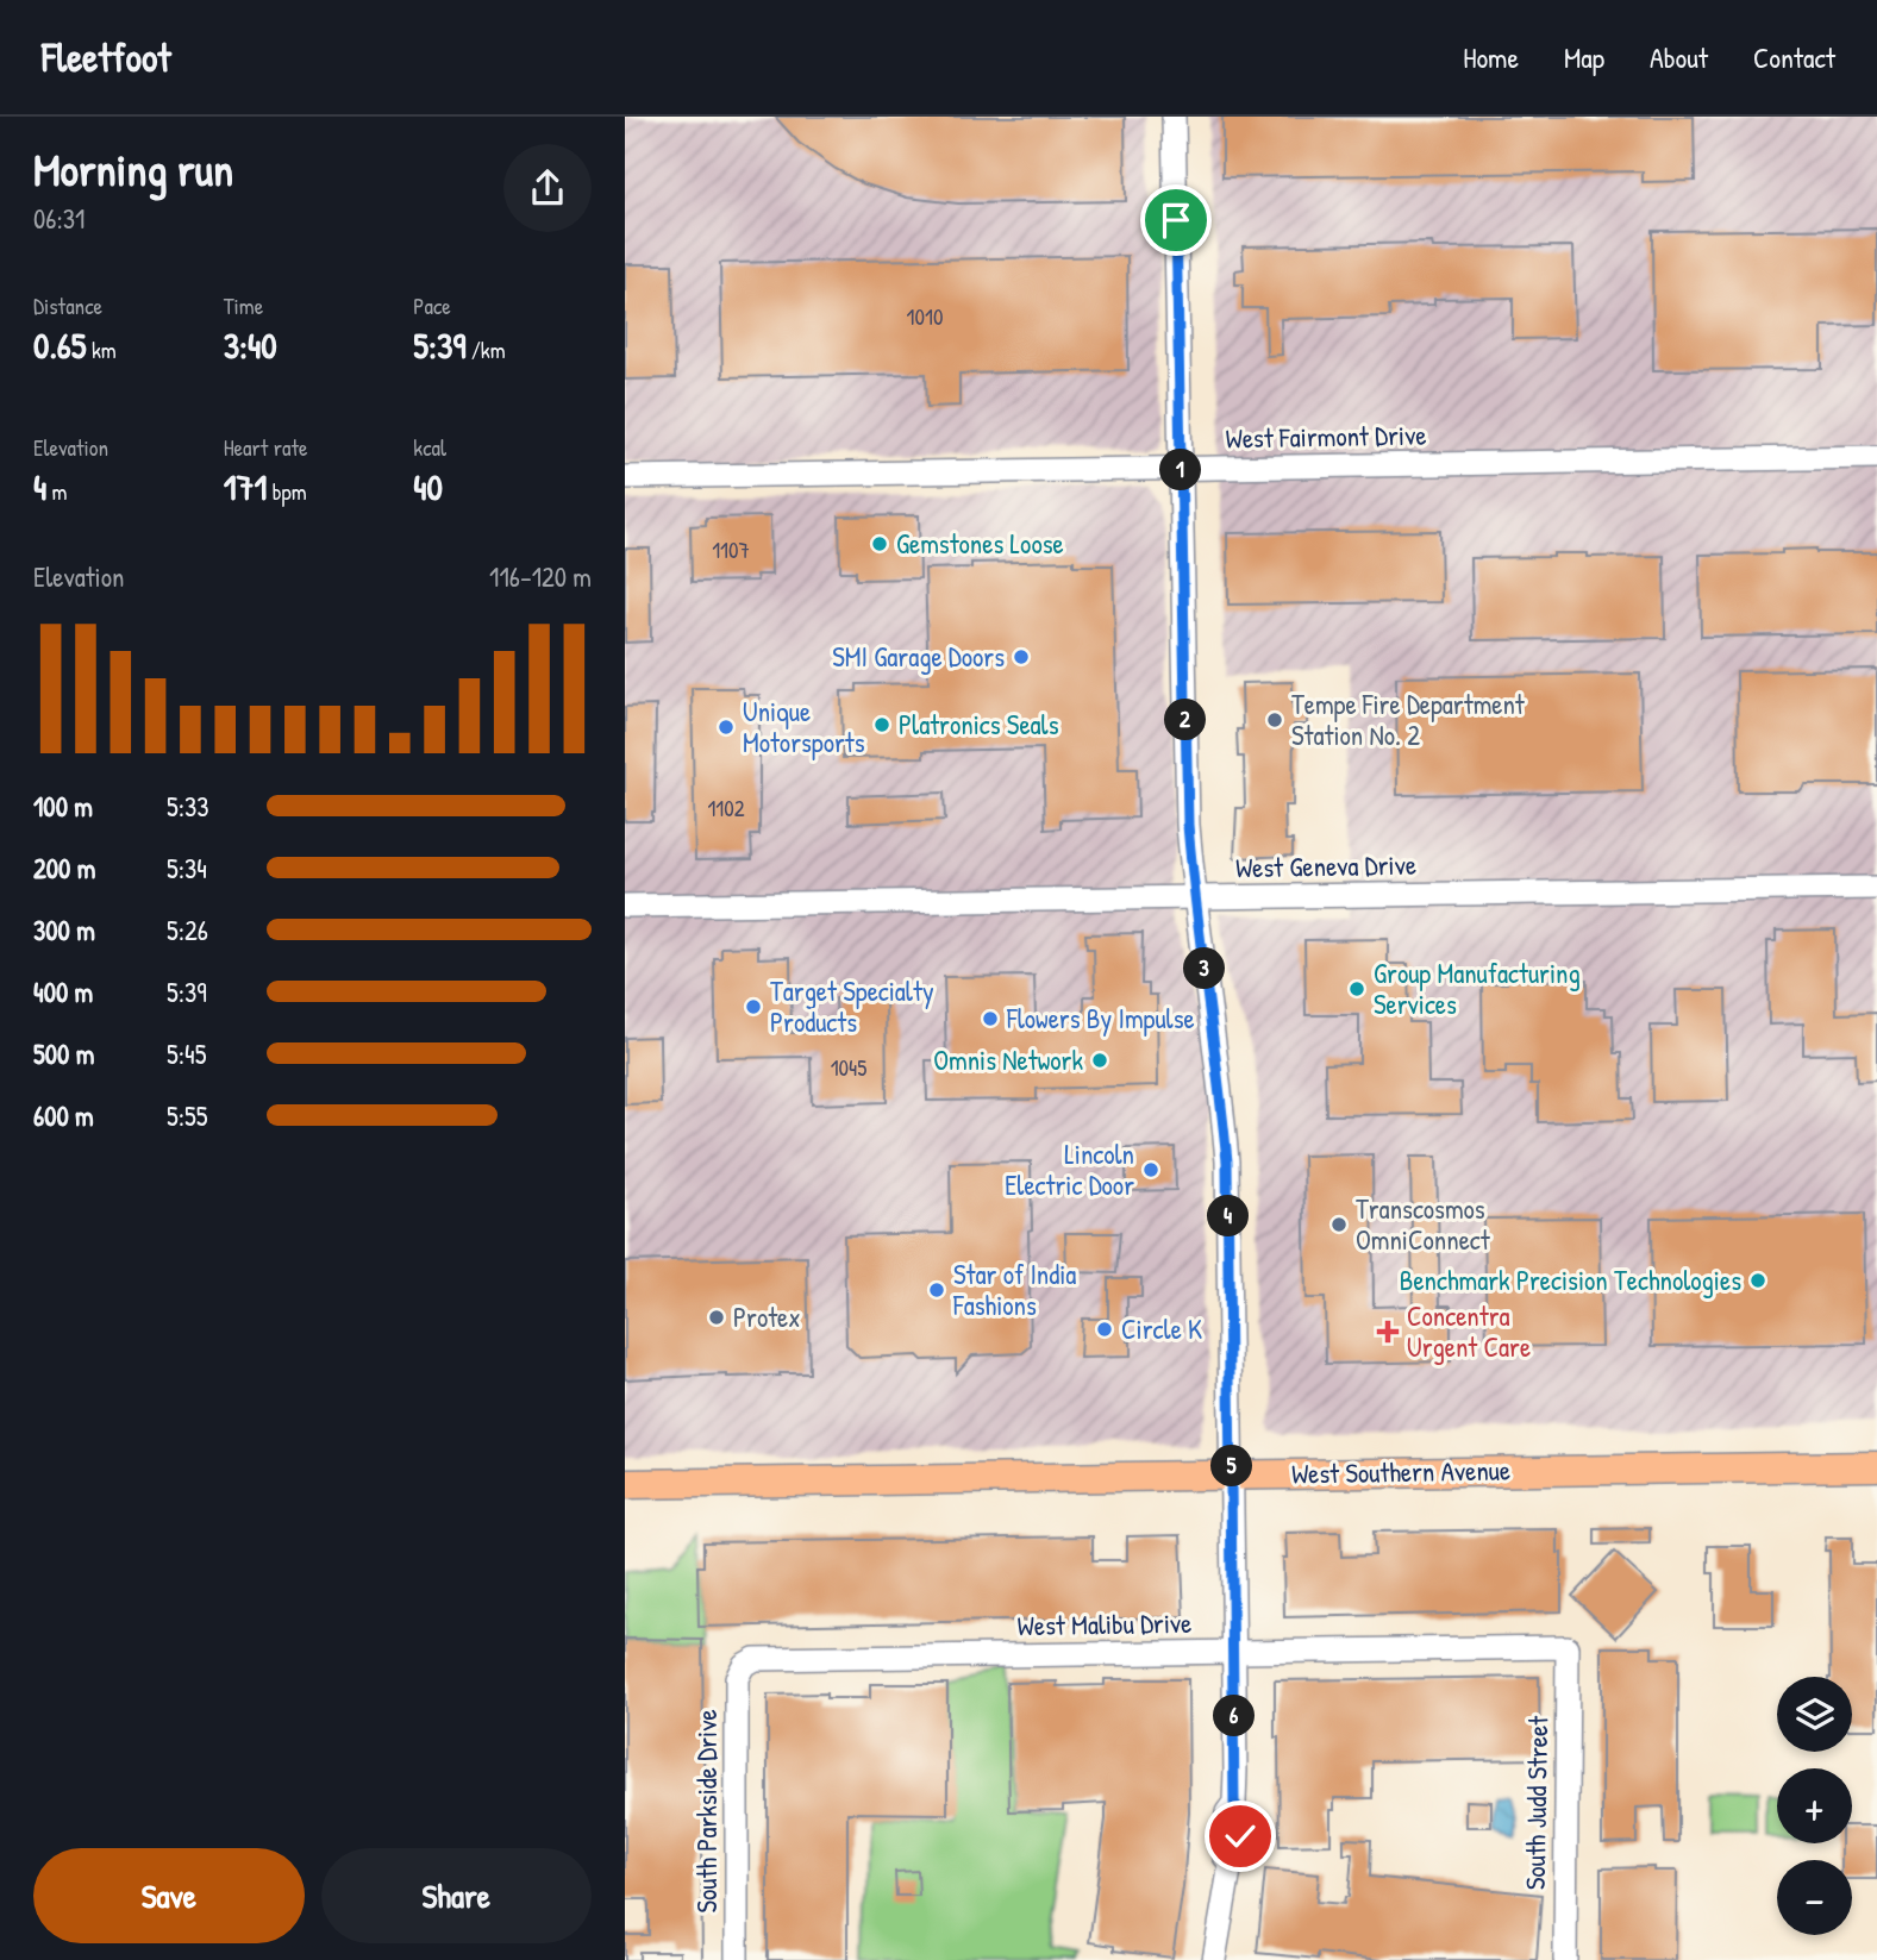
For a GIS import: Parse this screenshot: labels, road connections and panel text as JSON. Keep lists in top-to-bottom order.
{
  "streets": {
    "main road": ["West Southern Avenue"],
    "street": [
      "West Fairmont Drive",
      "West Geneva Drive",
      "West Malibu Drive",
      "South Judd Street",
      "South Parkside Drive"
    ]
  },
  "crossings": [
    ["West Malibu Drive", "South Judd Street"],
    ["West Malibu Drive", "South Parkside Drive"]
  ],
  "places": {
    "other": [
      "Gemstones Loose",
      "SMI Garage Doors",
      "Tempe Fire Department Station No. 2",
      "Platronics Seals",
      "Unique Motorsports",
      "Group Manufacturing Services",
      "Target Specialty Products",
      "Flowers By Impulse",
      "Omnis Network",
      "Lincoln Electric Door",
      "Transcosmos OmniConnect",
      "Benchmark Precision Technologies",
      "Star of India Fashions",
      "Protex",
      "Circle K"
    ],
    "health": ["Concentra Urgent Care"]
  },
  "house_numbers": [
    "1010",
    "1107",
    "1102",
    "1045"
  ],
  "page": {
    "header": "Fleetfoot",
    "nav": [
      "Home",
      "Map",
      "About",
      "Contact"
    ],
    "heading": ["Morning run", "06:31"],
    "stats": [
      ["Distance", "0.65 km"],
      ["Time", "3:40"],
      ["Pace", "5:39 /km"],
      ["Elevation", "4 m"],
      ["Heart rate", "171 bpm"],
      ["kcal", "40"]
    ],
    "pins": [
      "1",
      "2",
      "3",
      "4",
      "5",
      "6"
    ],
    "chart": ["Elevation", "116–120 m"],
    "list": [
      {
        "name": "100 m",
        "note": "5:33"
      },
      {
        "name": "200 m",
        "note": "5:34"
      },
      {
        "name": "300 m",
        "note": "5:26"
      },
      {
        "name": "400 m",
        "note": "5:39"
      },
      {
        "name": "500 m",
        "note": "5:45"
      },
      {
        "name": "600 m",
        "note": "5:55"
      }
    ],
    "map_buttons": ["+", "−"],
    "buttons": ["Save", "Share"]
  }
}
